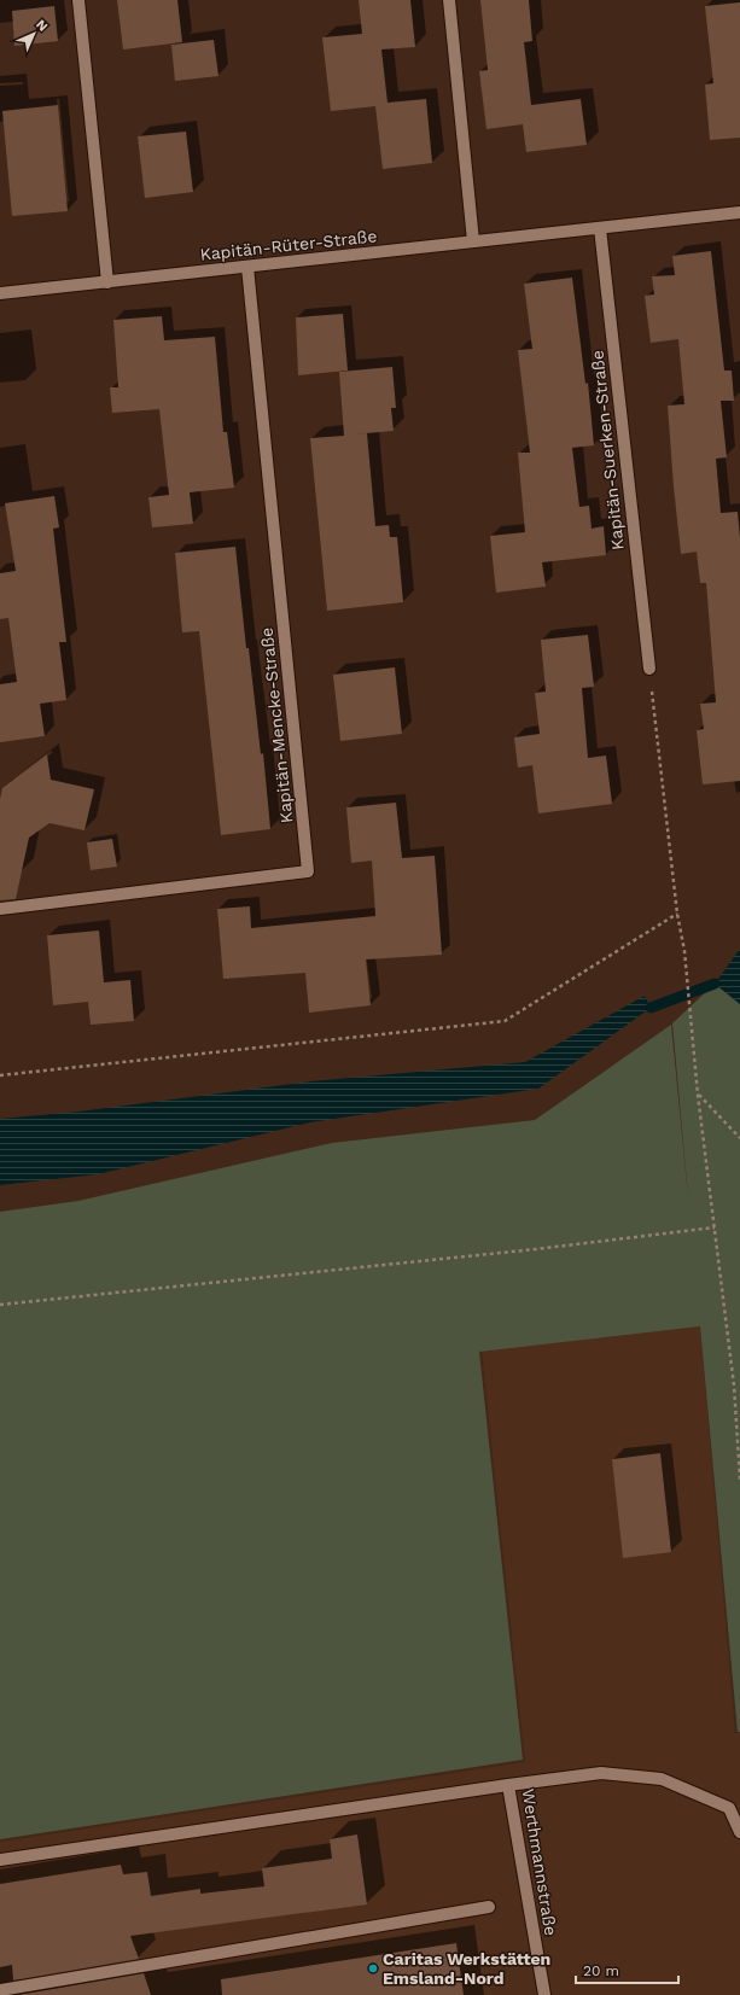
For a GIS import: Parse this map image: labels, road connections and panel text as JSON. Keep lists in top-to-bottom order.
{
  "streets": {
    "street": [
      "Kapitän-Rüter-Straße",
      "Kapitän-Suerken-Straße",
      "Kapitän-Mencke-Straße",
      "Werthmannstraße"
    ]
  },
  "crossings": [
    ["Kapitän-Rüter-Straße", "Kapitän-Suerken-Straße"],
    ["Kapitän-Rüter-Straße", "Kapitän-Mencke-Straße"]
  ],
  "places": ["Caritas Werkstätten Emsland-Nord"],
  "scale_bar": "20 m",
  "north": "top right"
}
